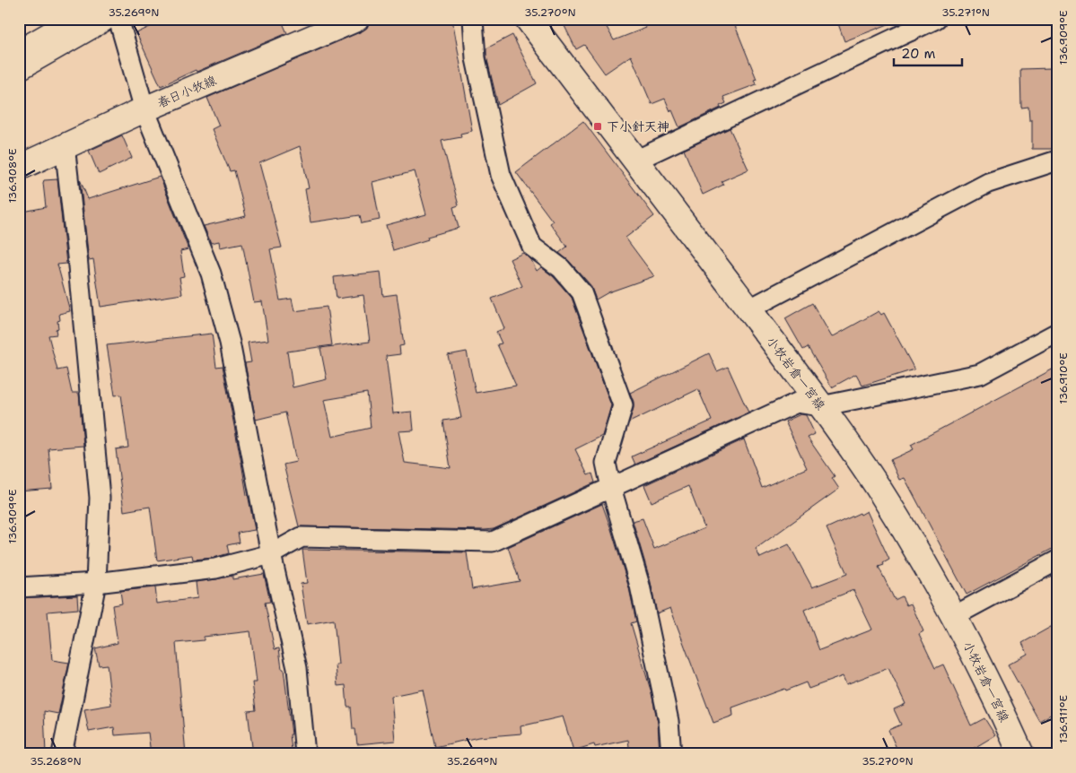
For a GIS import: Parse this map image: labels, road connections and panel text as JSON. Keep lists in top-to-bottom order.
{
  "streets": {
    "main road": ["春日小牧線", "小牧岩倉一宮線"]
  },
  "places": {
    "transit": ["下小針天神"]
  },
  "scale_bar": "20 m",
  "coordinates": [
    "35.269°N",
    "35.270°N",
    "35.271°N",
    "136.909°E",
    "136.908°E",
    "136.910°E",
    "136.911°E",
    "35.268°N"
  ]
}
